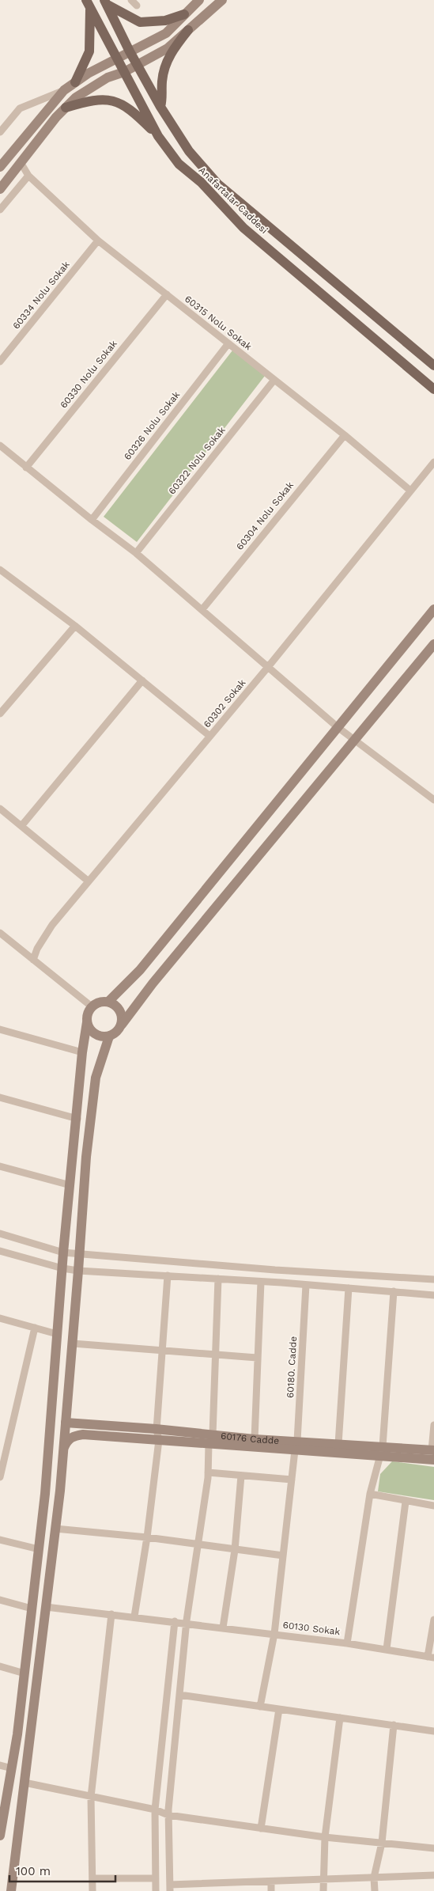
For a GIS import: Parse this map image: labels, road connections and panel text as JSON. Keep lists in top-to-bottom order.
{
  "streets": {
    "main road": ["Anafartalar Caddesi", "60176 Cadde"],
    "street": [
      "60334 Nolu Sokak",
      "60315 Nolu Sokak",
      "60330 Nolu Sokak",
      "60326 Nolu Sokak",
      "60322 Nolu Sokak",
      "60304 Nolu Sokak",
      "60302 Sokak",
      "60180. Cadde",
      "60130 Sokak"
    ]
  },
  "crossings": [
    ["60334 Nolu Sokak", "60315 Nolu Sokak"],
    ["60315 Nolu Sokak", "60330 Nolu Sokak"],
    ["60315 Nolu Sokak", "60326 Nolu Sokak"],
    ["60315 Nolu Sokak", "60322 Nolu Sokak"],
    ["60315 Nolu Sokak", "60304 Nolu Sokak"],
    ["60315 Nolu Sokak", "60302 Sokak"],
    ["60180. Cadde", "60176 Cadde"],
    ["60180. Cadde", "60130 Sokak"]
  ],
  "scale_bar": "100 m"
}
